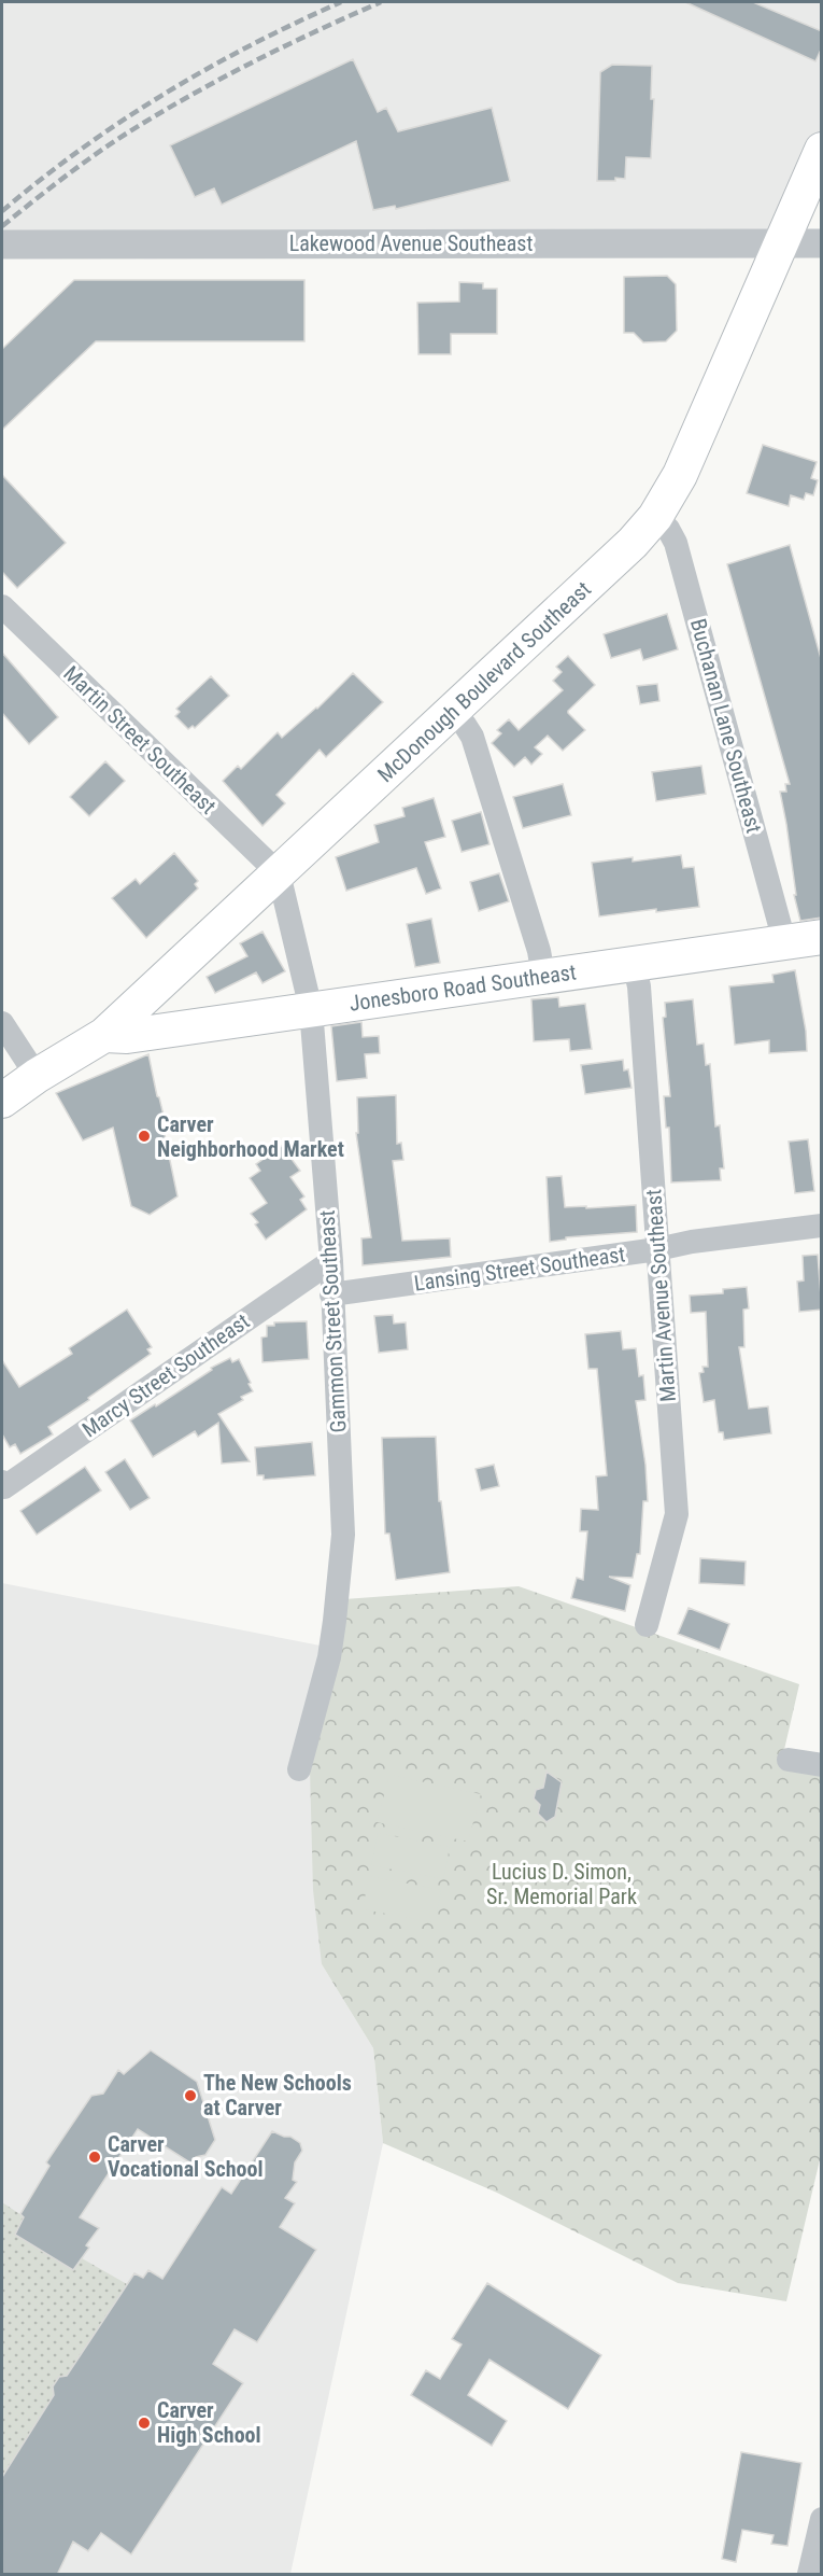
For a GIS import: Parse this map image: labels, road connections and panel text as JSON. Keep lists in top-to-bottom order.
{
  "streets": {
    "main road": ["McDonough Boulevard Southeast", "Jonesboro Road Southeast"],
    "street": [
      "Lakewood Avenue Southeast",
      "Buchanan Lane Southeast",
      "Martin Street Southeast",
      "Lansing Street Southeast",
      "Martin Avenue Southeast",
      "Gammon Street Southeast",
      "Marcy Street Southeast"
    ]
  },
  "crossings": [
    ["Lakewood Avenue Southeast", "McDonough Boulevard Southeast"],
    ["McDonough Boulevard Southeast", "Buchanan Lane Southeast"],
    ["McDonough Boulevard Southeast", "Martin Street Southeast"],
    ["McDonough Boulevard Southeast", "Jonesboro Road Southeast"],
    ["McDonough Boulevard Southeast", "Gammon Street Southeast"],
    ["Buchanan Lane Southeast", "Jonesboro Road Southeast"],
    ["Martin Street Southeast", "Gammon Street Southeast"],
    ["Jonesboro Road Southeast", "Martin Avenue Southeast"],
    ["Jonesboro Road Southeast", "Gammon Street Southeast"],
    ["Lansing Street Southeast", "Martin Avenue Southeast"],
    ["Lansing Street Southeast", "Gammon Street Southeast"],
    ["Gammon Street Southeast", "Marcy Street Southeast"]
  ],
  "parks": ["Lucius D. Simon, Sr. Memorial Park"],
  "places": [
    "Carver Neighborhood Market",
    "The New Schools at Carver",
    "Carver Vocational School",
    "Carver High School"
  ]
}
